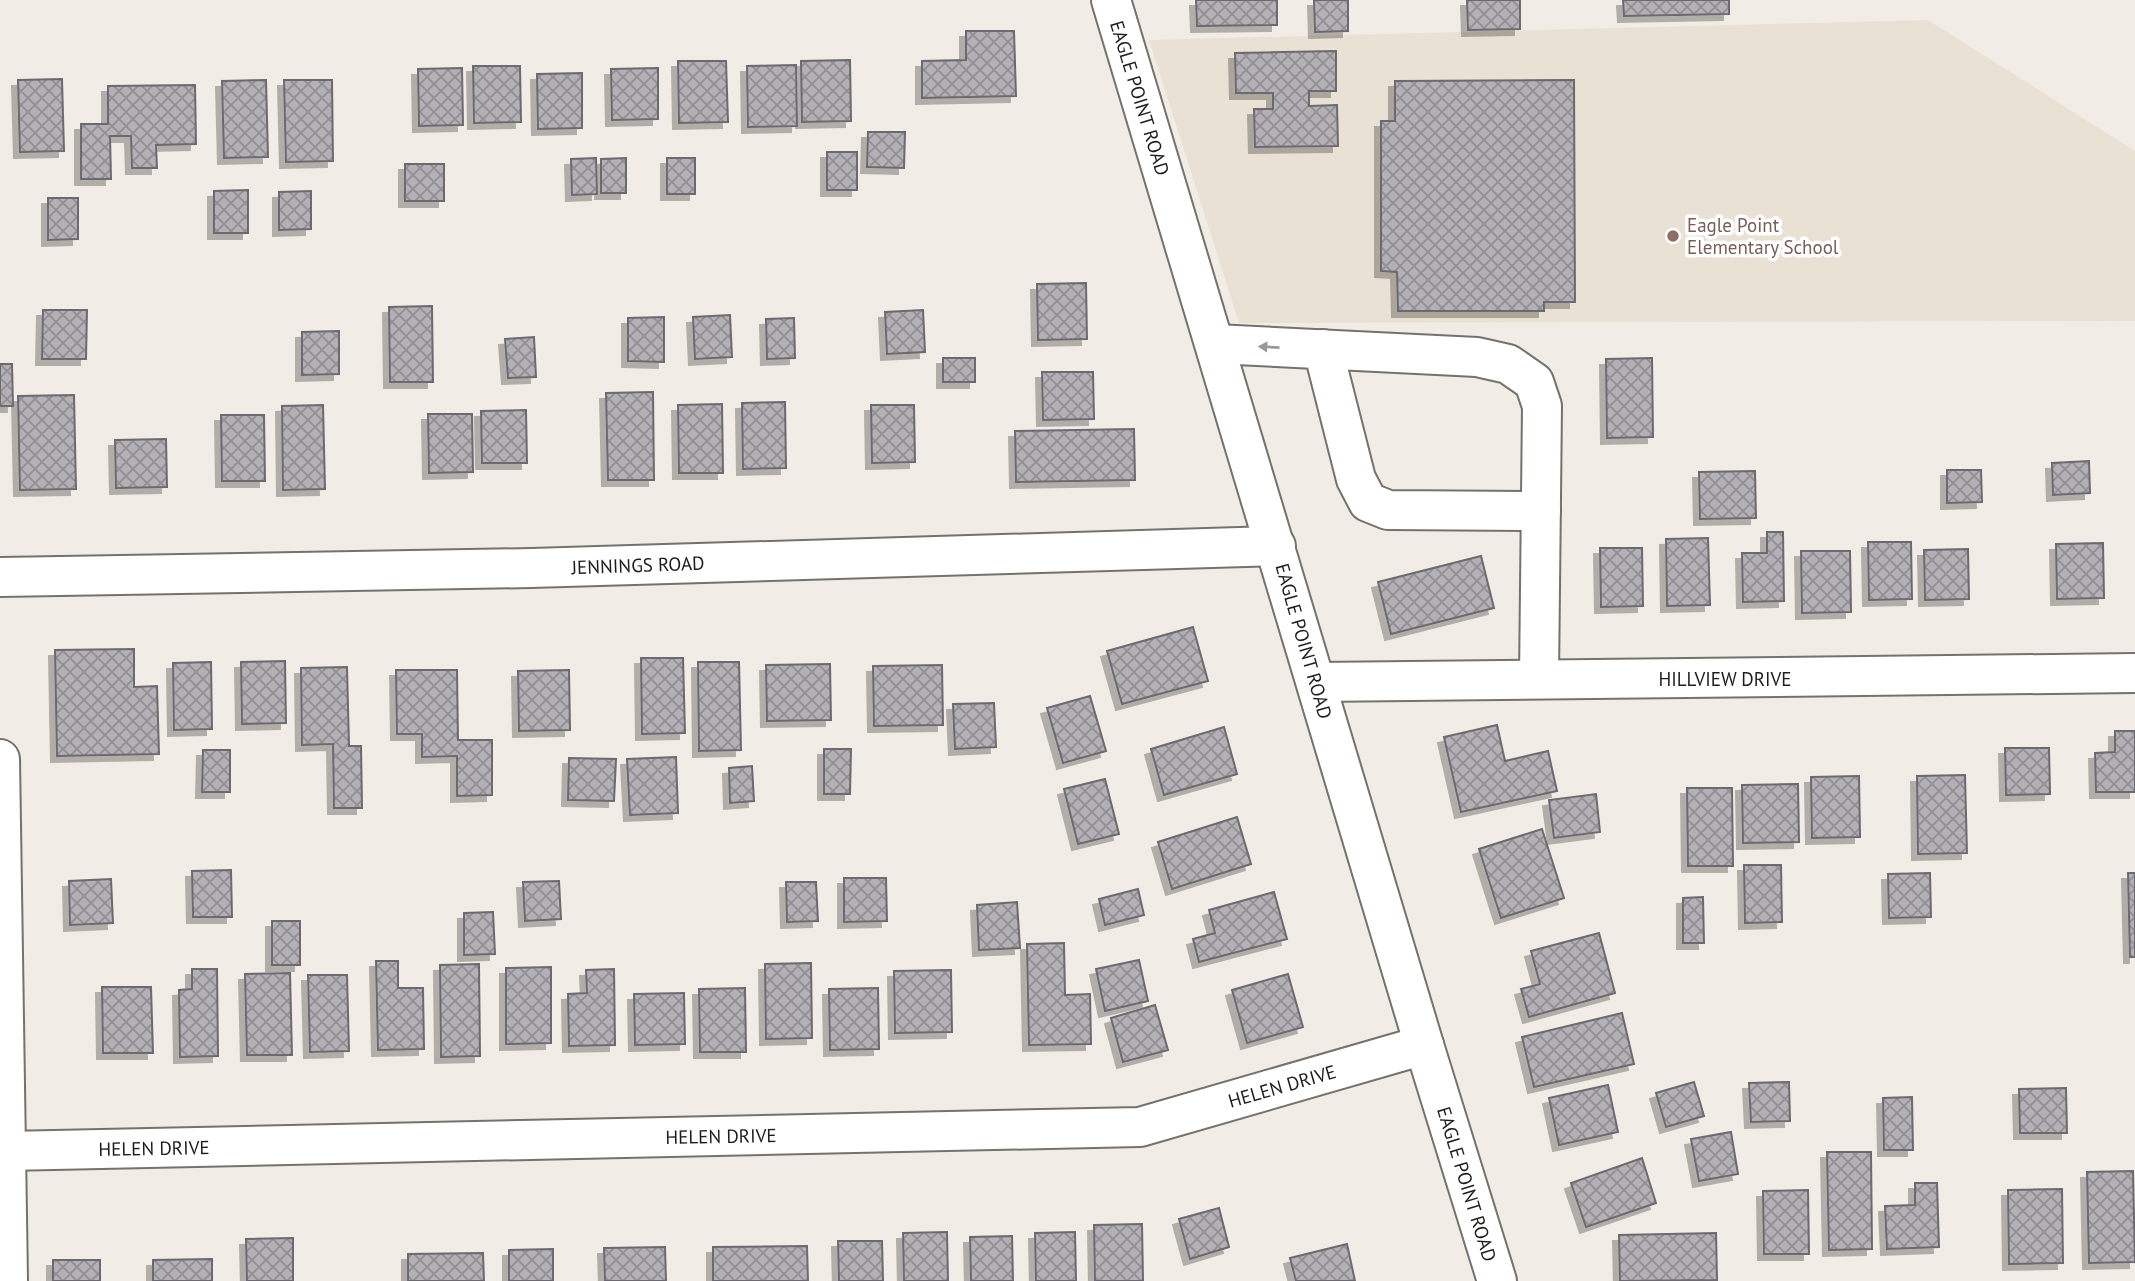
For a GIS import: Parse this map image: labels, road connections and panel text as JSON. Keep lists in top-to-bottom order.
{
  "streets": {
    "street": [
      "EAGLE POINT ROAD",
      "JENNINGS ROAD",
      "HILLVIEW DRIVE",
      "HELEN DRIVE"
    ]
  },
  "crossings": [
    ["EAGLE POINT ROAD", "JENNINGS ROAD"],
    ["EAGLE POINT ROAD", "HILLVIEW DRIVE"],
    ["EAGLE POINT ROAD", "HELEN DRIVE"]
  ],
  "places": ["Eagle Point Elementary School"]
}
